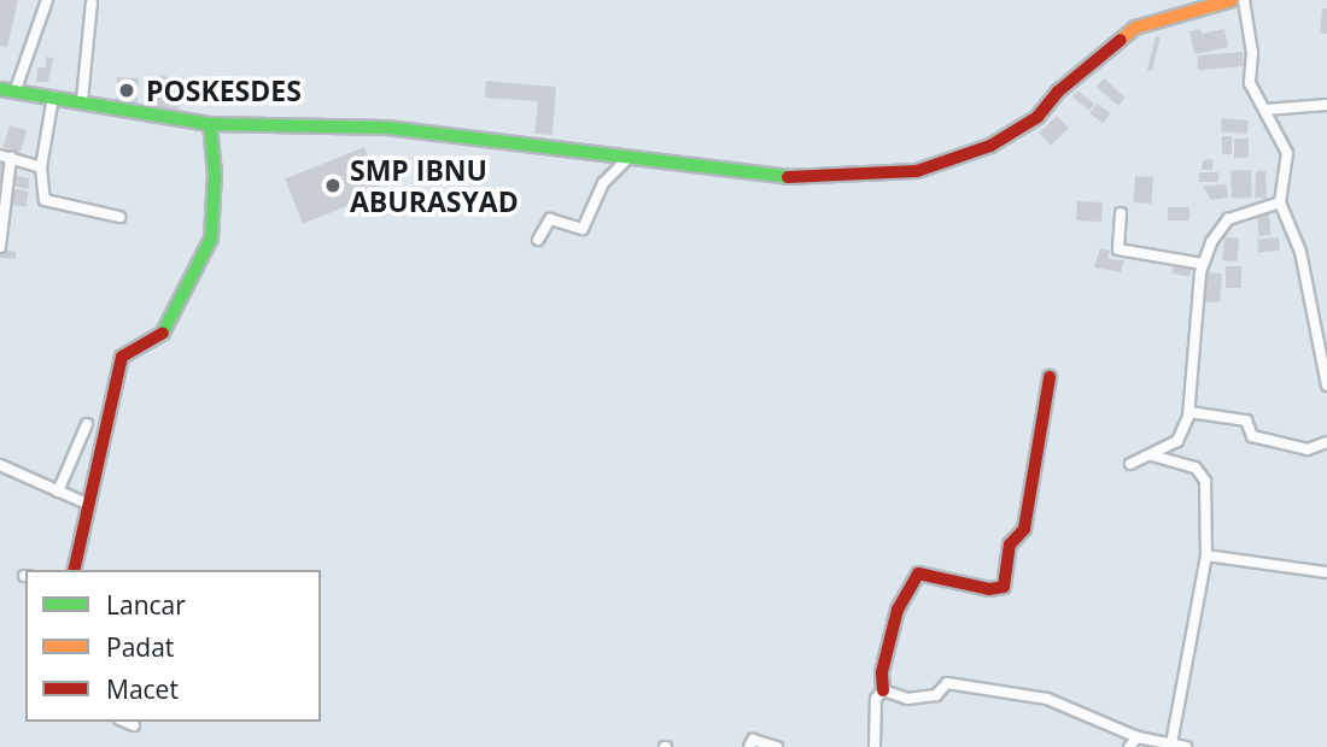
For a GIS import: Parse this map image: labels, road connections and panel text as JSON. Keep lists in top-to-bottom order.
{
  "places": ["POSKESDES", "SMP IBNU ABURASYAD"],
  "legend": ["Lancar", "Padat", "Macet"]
}
